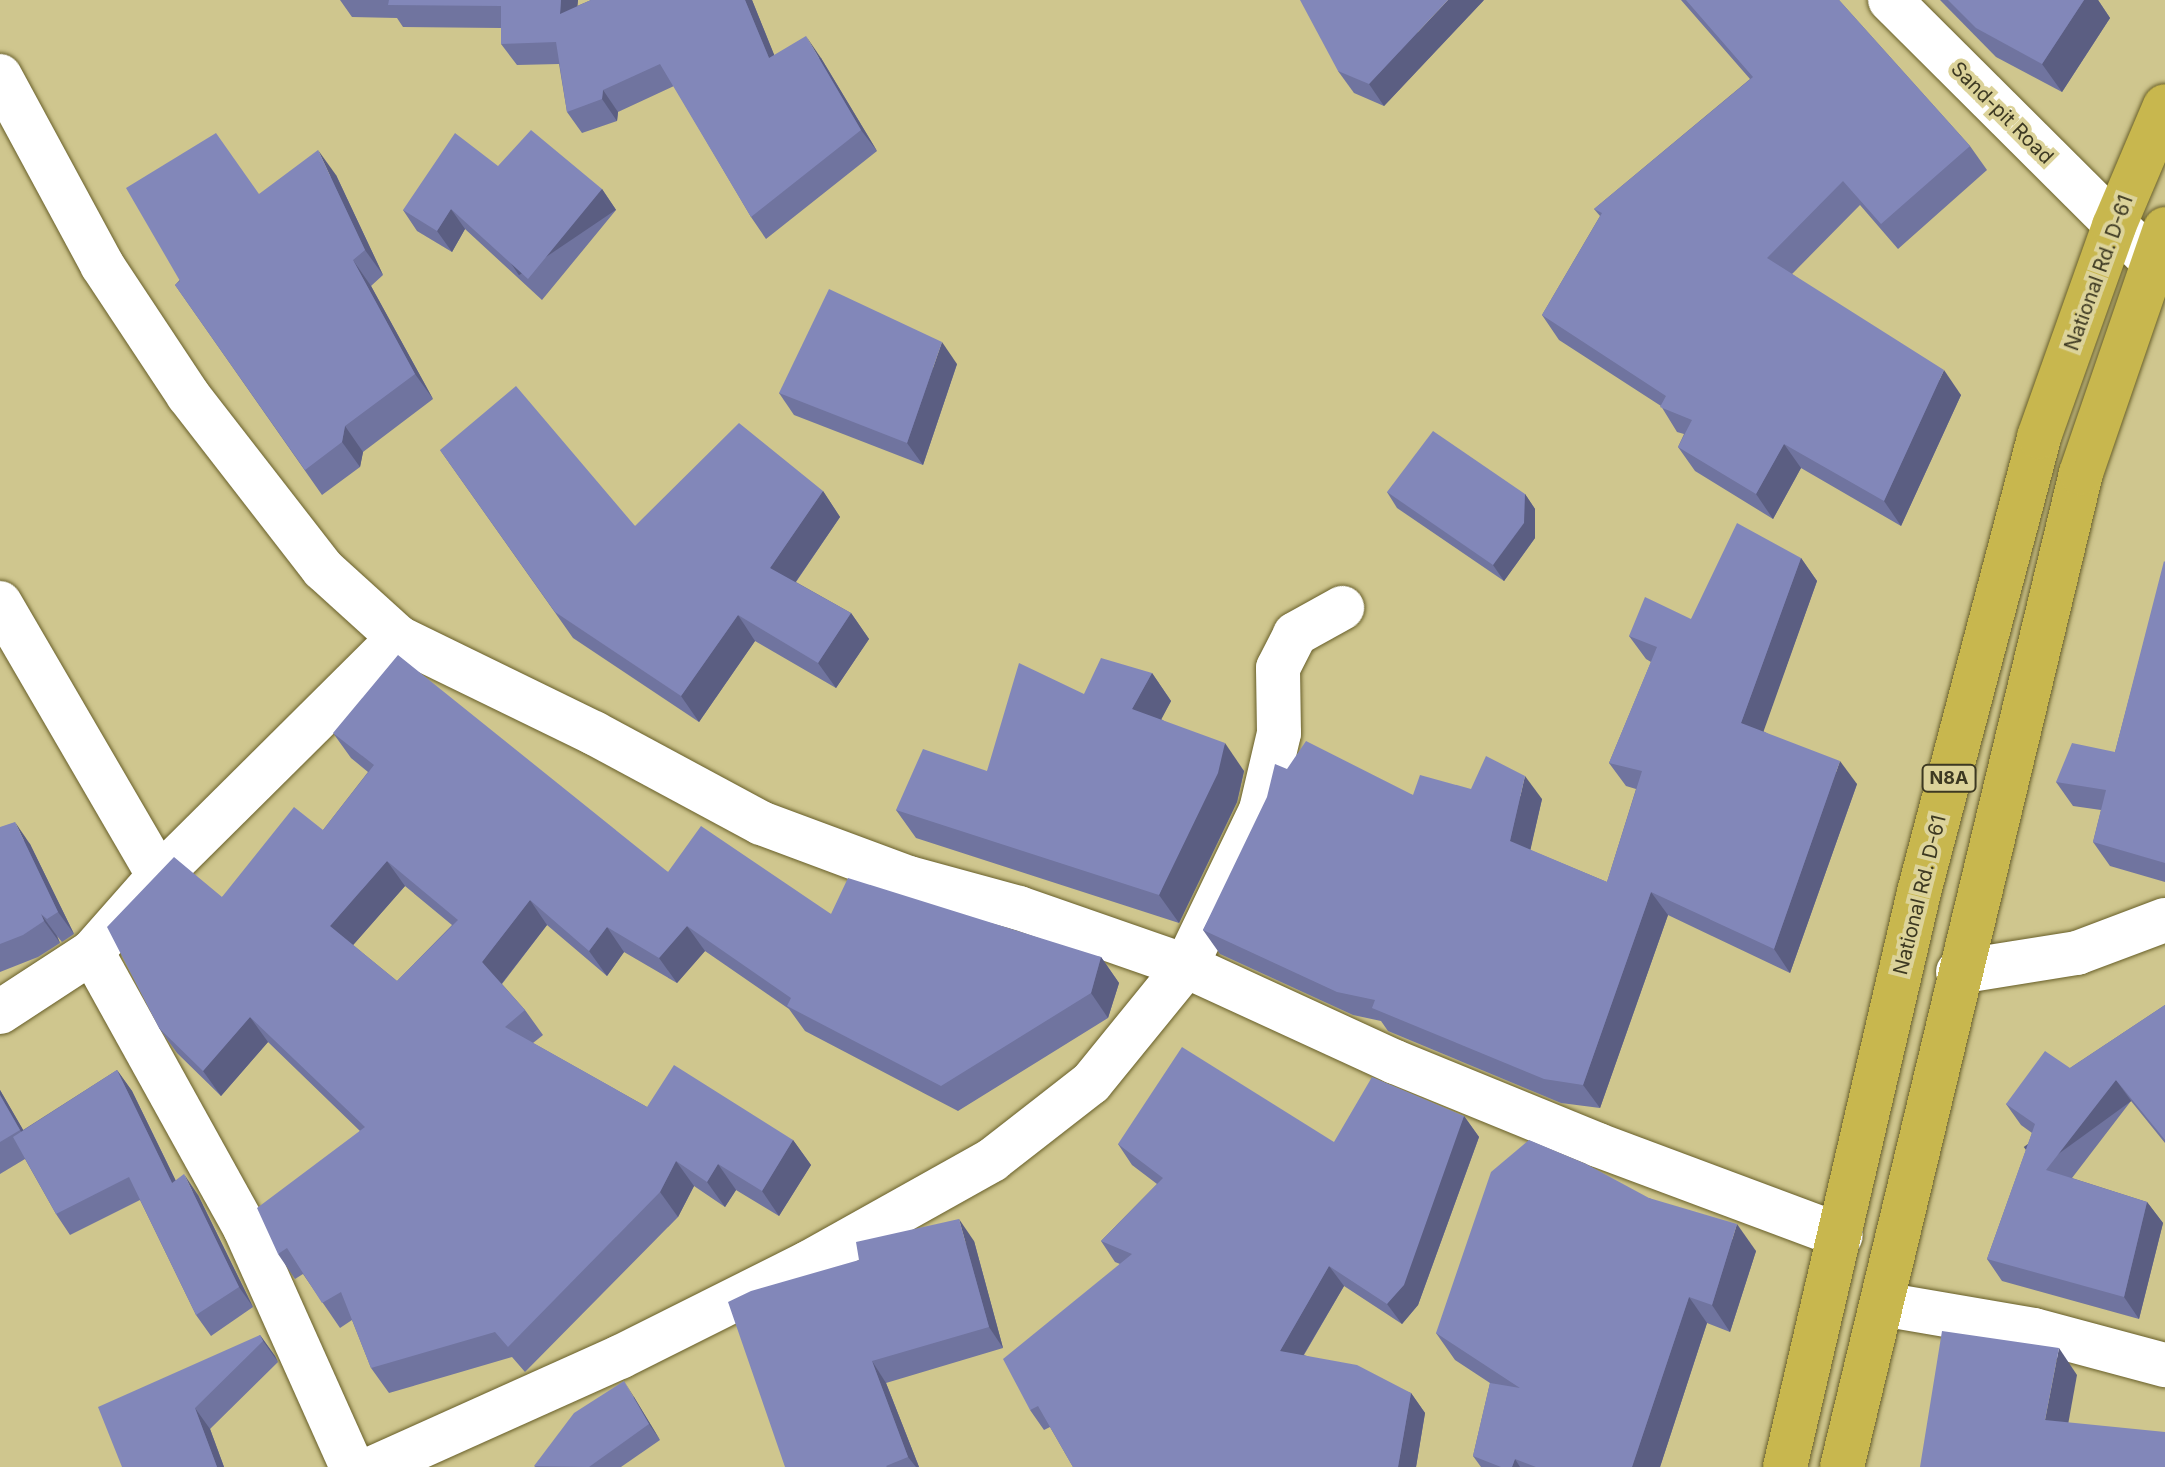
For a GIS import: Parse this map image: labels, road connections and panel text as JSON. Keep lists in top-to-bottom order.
{
  "streets": {
    "highway": ["National Rd. D-61", "N8A"],
    "street": ["Sand-pit Road"]
  },
  "crossings": [
    ["Sand-pit Road", "National Rd. D-61"],
    ["Sand-pit Road", "N8A"]
  ]
}
